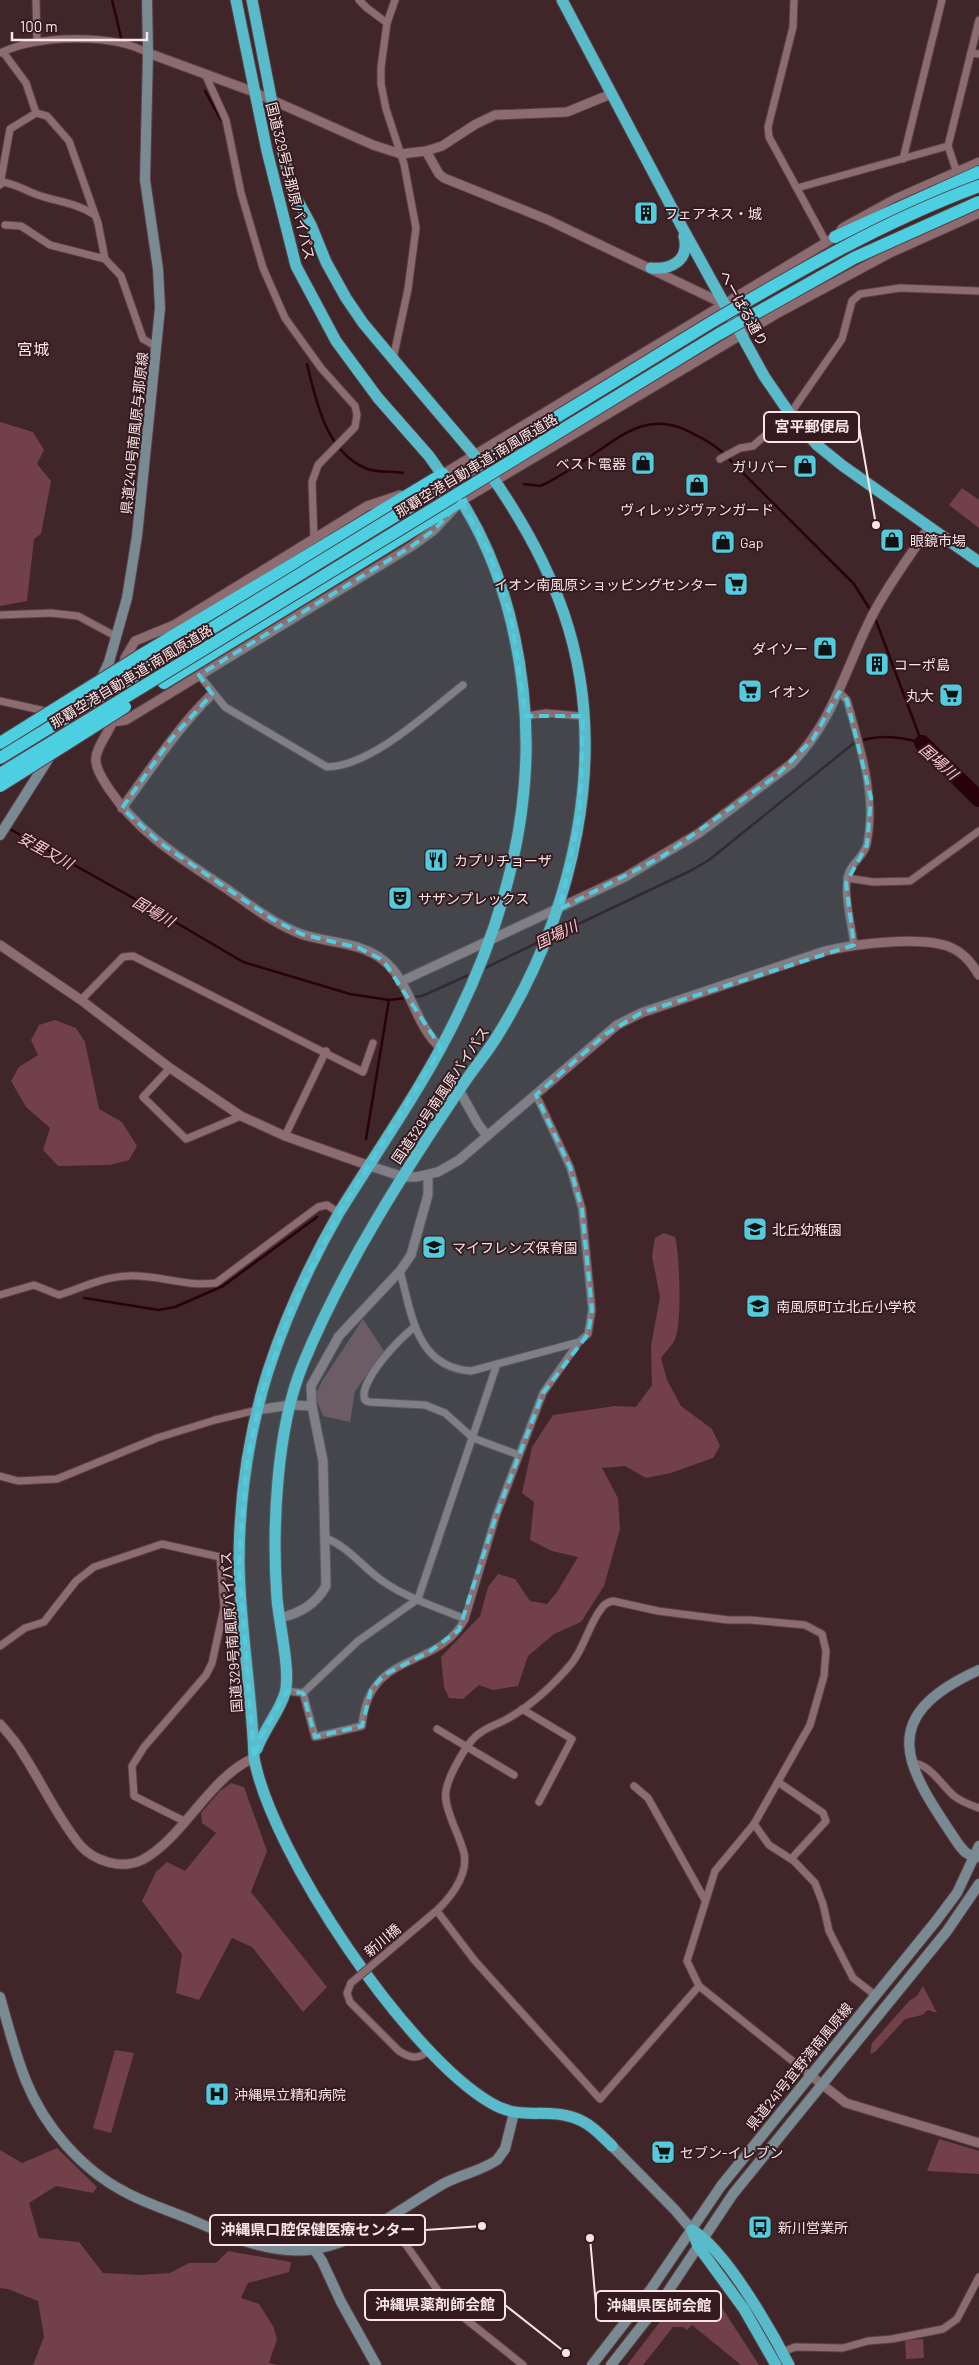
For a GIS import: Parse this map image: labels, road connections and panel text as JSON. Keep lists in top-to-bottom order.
{
  "streets": {
    "highway": [
      "国道329号与那原バイパス",
      "へーばる通り",
      "那覇空港自動車道;南風原道路",
      "国道329号南風原バイパス"
    ],
    "main road": ["県道240号南風原与那原線", "県道241号宜野湾南風原線"],
    "street": ["新川橋"]
  },
  "crossings": [
    ["国道329号与那原バイパス", "国道329号南風原バイパス"],
    ["国道329号南風原バイパス", "新川橋"]
  ],
  "districts": ["宮城"],
  "water": ["国場川", "安里又川"],
  "places": {
    "building": ["フェアネス・城", "コーポ島"],
    "shop": [
      "ベスト電器",
      "ガリバー",
      "ヴィレッジヴァンガード",
      "眼鏡市場",
      "Gap",
      "ダイソー"
    ],
    "other": [
      "宮平郵便局",
      "沖縄県口腔保健医療センター",
      "沖縄県医師会館",
      "沖縄県薬剤師会館"
    ],
    "supermarket": [
      "イオン南風原ショッピングセンター",
      "イオン",
      "丸大",
      "セブン-イレブン"
    ],
    "restaurant": ["カプリチョーザ"],
    "theatre": ["サザンプレックス"],
    "school or university": ["北丘幼稚園", "マイフレンズ保育園", "南風原町立北丘小学校"],
    "hospital": ["沖縄県立精和病院"],
    "bus stop": ["新川営業所"]
  },
  "scale_bar": "100 m"
}
